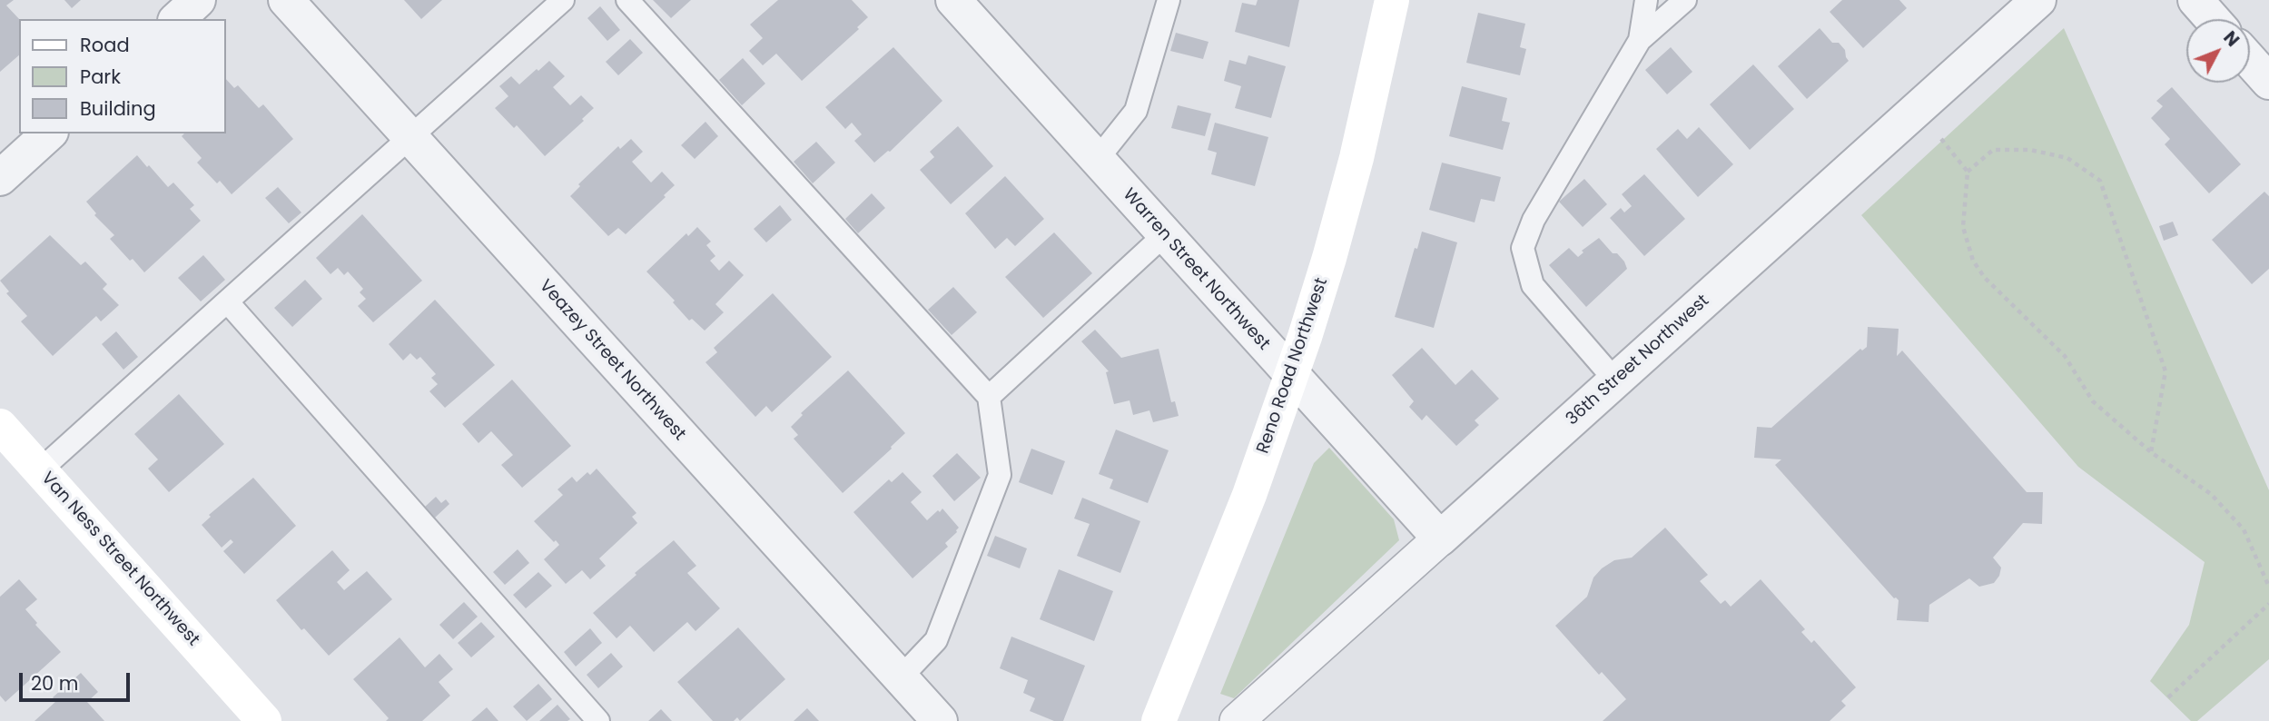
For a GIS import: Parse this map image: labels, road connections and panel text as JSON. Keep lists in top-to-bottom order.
{
  "streets": {
    "main road": ["Reno Road Northwest", "Van Ness Street Northwest"],
    "street": ["Warren Street Northwest", "Veazey Street Northwest", "36th Street Northwest"]
  },
  "crossings": [
    ["Warren Street Northwest", "36th Street Northwest"],
    ["Warren Street Northwest", "Reno Road Northwest"]
  ],
  "legend": ["Road", "Park", "Building"],
  "scale_bar": "20 m",
  "north": "top right"
}
